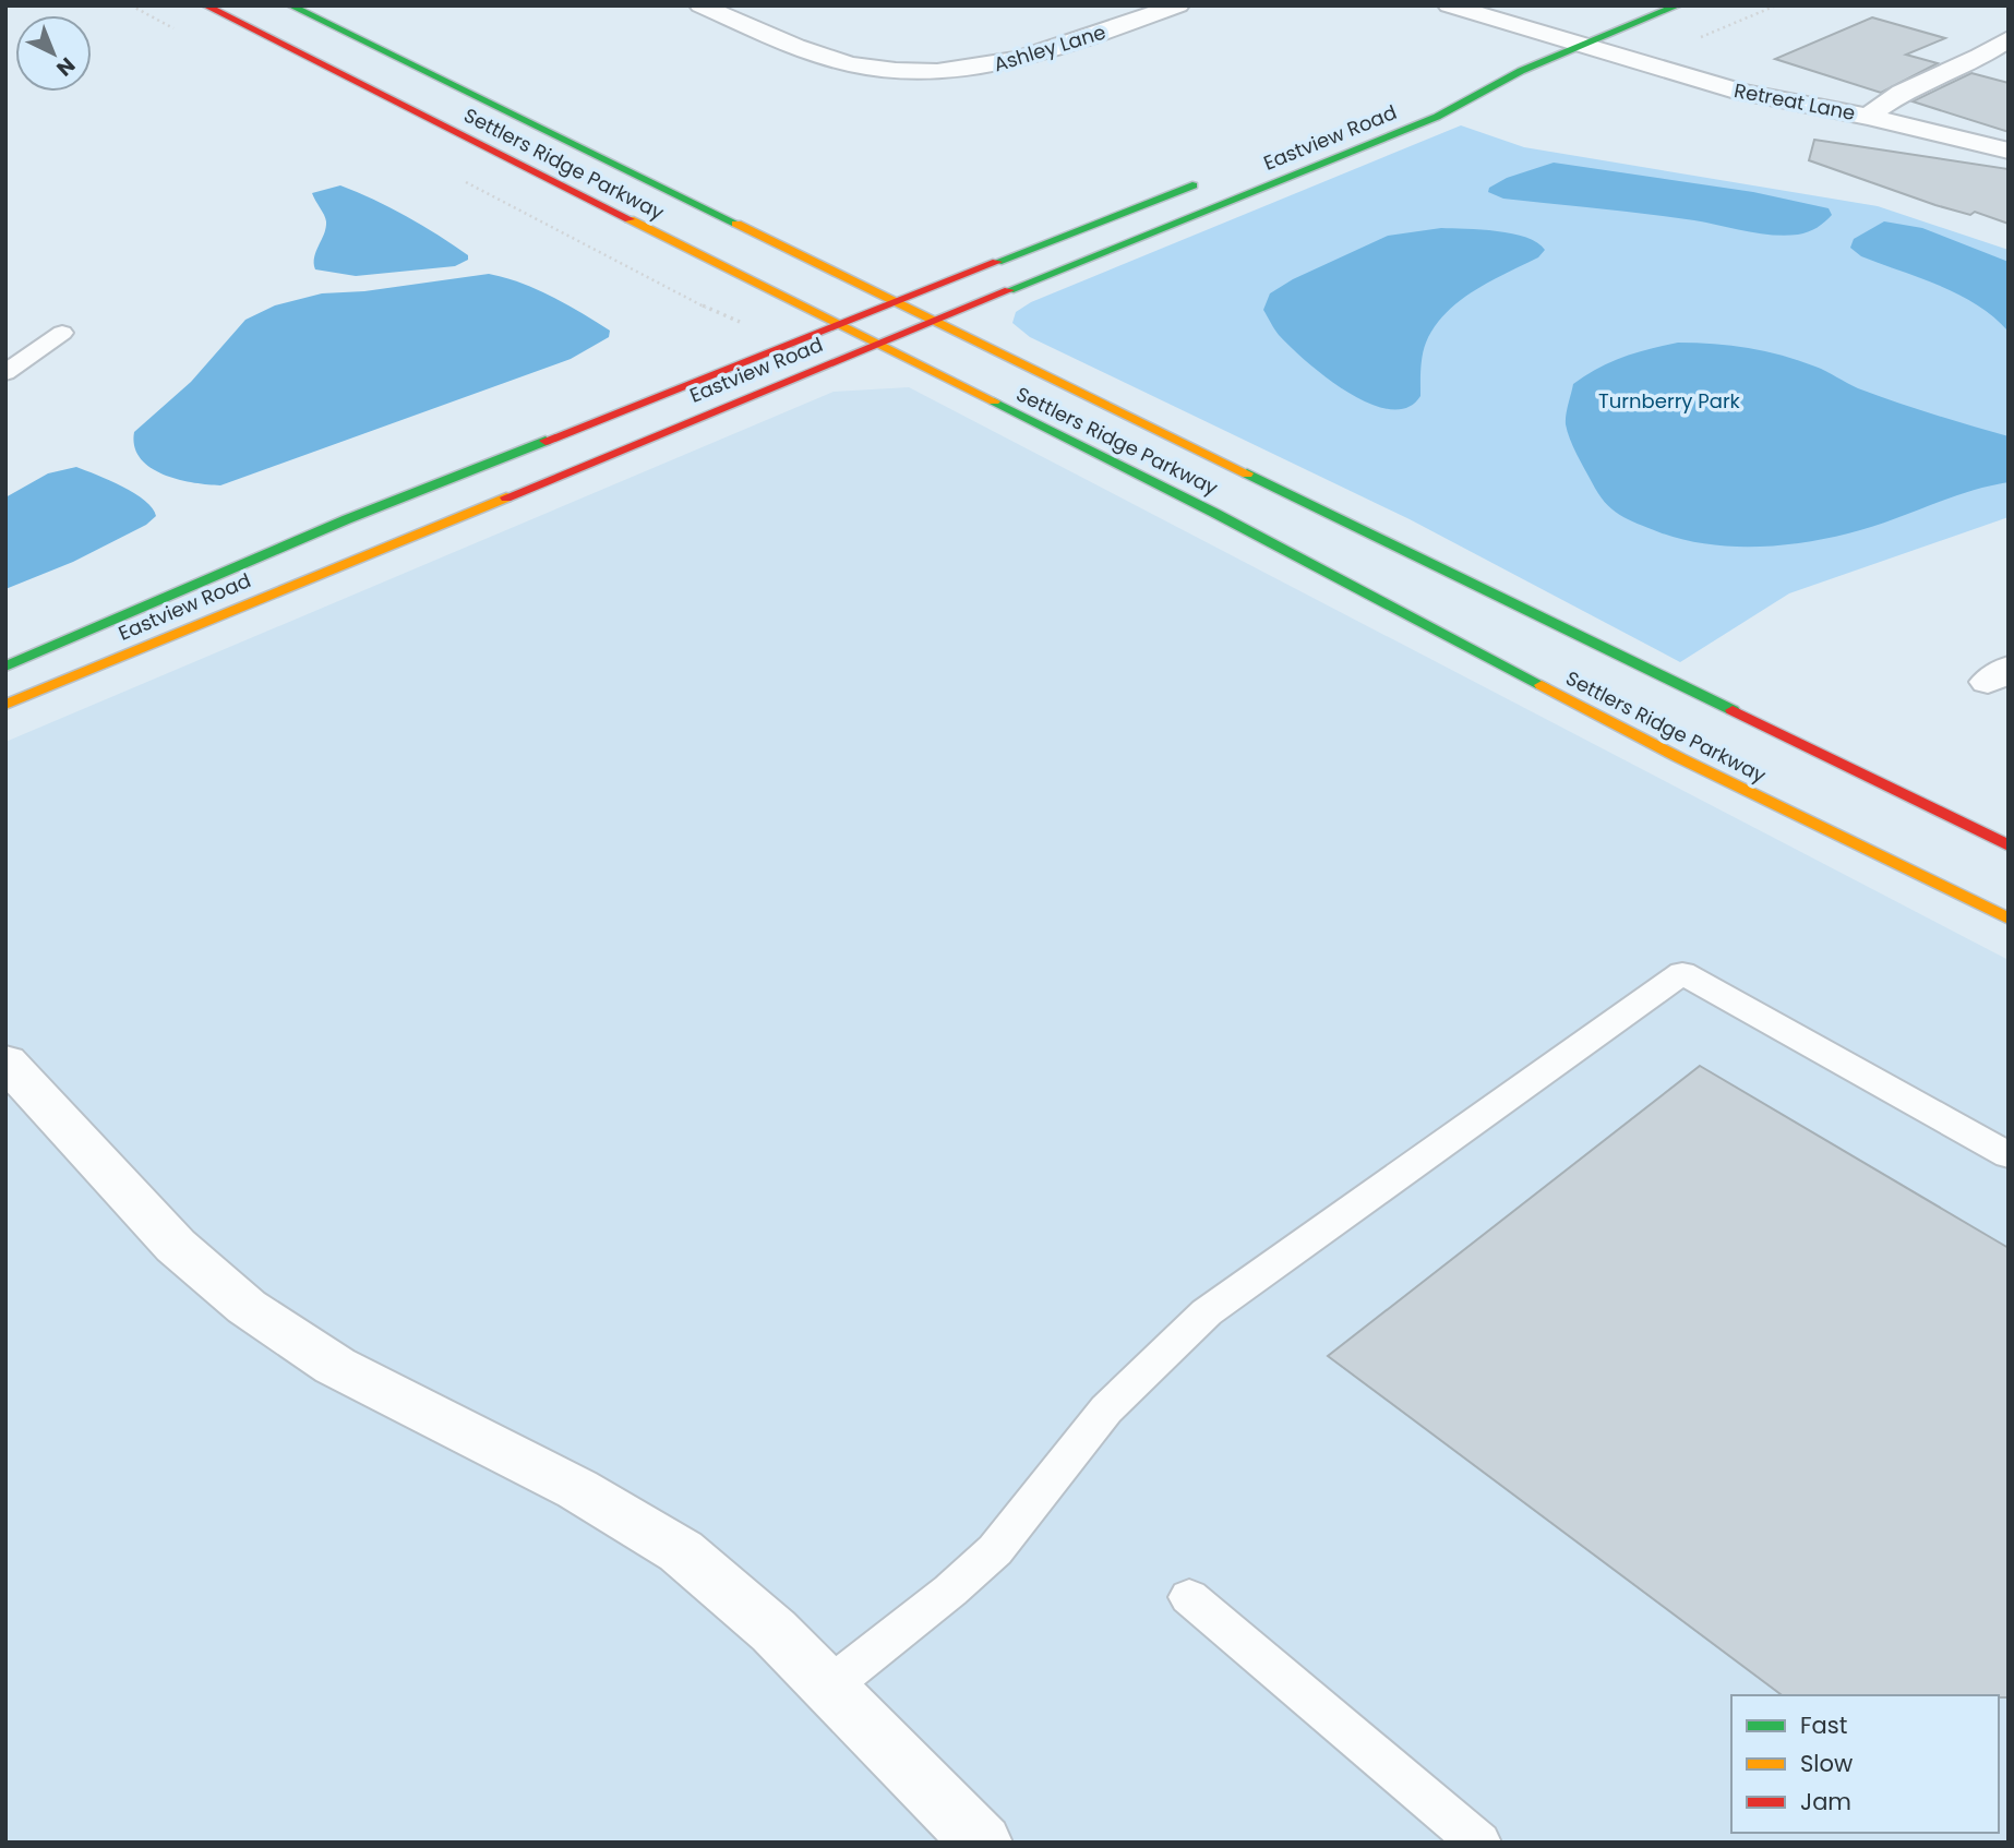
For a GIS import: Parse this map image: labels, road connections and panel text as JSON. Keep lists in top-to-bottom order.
{
  "streets": {
    "street": [
      "Ashley Lane",
      "Retreat Lane",
      "Eastview Road",
      "Settlers Ridge Parkway"
    ]
  },
  "crossings": [
    ["Retreat Lane", "Eastview Road"],
    ["Eastview Road", "Settlers Ridge Parkway"]
  ],
  "parks": ["Turnberry Park"],
  "legend": ["Fast", "Slow", "Jam"],
  "north": "bottom right"
}
